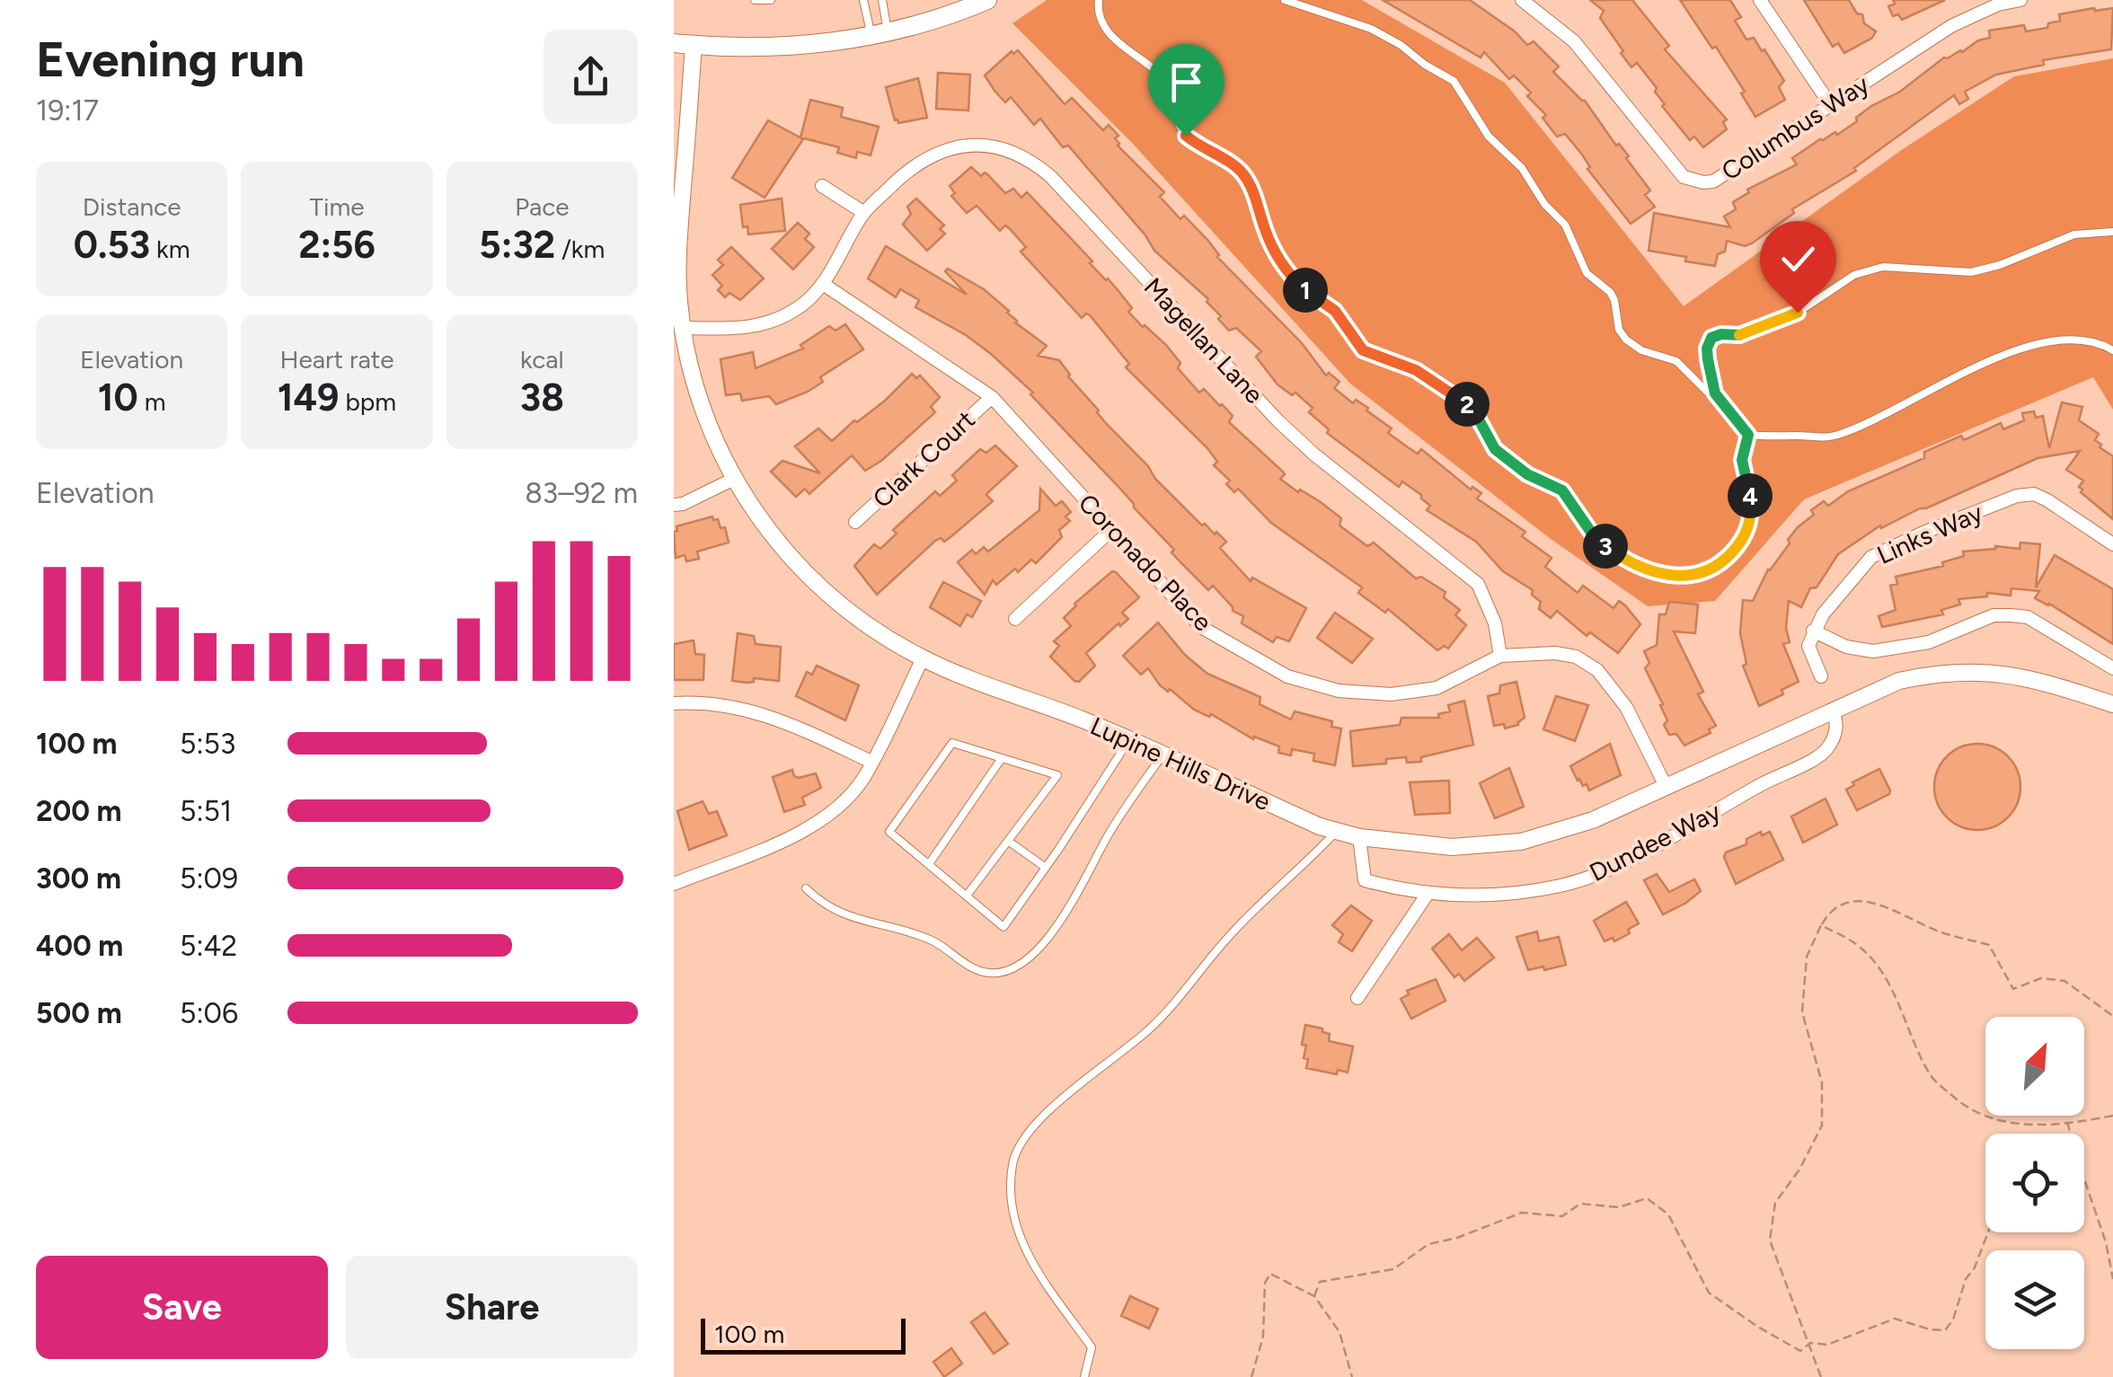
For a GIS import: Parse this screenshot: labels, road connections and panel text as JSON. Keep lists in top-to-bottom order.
{
  "streets": {
    "street": [
      "Columbus Way",
      "Magellan Lane",
      "Clark Court",
      "Links Way",
      "Coronado Place",
      "Lupine Hills Drive",
      "Dundee Way"
    ]
  },
  "crossings": [
    ["Magellan Lane", "Coronado Place"],
    ["Magellan Lane", "Lupine Hills Drive"],
    ["Clark Court", "Coronado Place"],
    ["Coronado Place", "Lupine Hills Drive"],
    ["Lupine Hills Drive", "Dundee Way"]
  ],
  "scale_bar": "100 m",
  "north": "top right",
  "page": {
    "heading": ["Evening run", "19:17"],
    "stats": [
      ["Distance", "0.53 km"],
      ["Time", "2:56"],
      ["Pace", "5:32 /km"],
      ["Elevation", "10 m"],
      ["Heart rate", "149 bpm"],
      ["kcal", "38"]
    ],
    "pins": [
      "1",
      "2",
      "4",
      "3"
    ],
    "chart": ["Elevation", "83–92 m"],
    "list": [
      {
        "name": "100 m",
        "note": "5:53"
      },
      {
        "name": "200 m",
        "note": "5:51"
      },
      {
        "name": "300 m",
        "note": "5:09"
      },
      {
        "name": "400 m",
        "note": "5:42"
      },
      {
        "name": "500 m",
        "note": "5:06"
      }
    ],
    "buttons": ["Save", "Share"],
    "scale": "100 m"
  }
}
